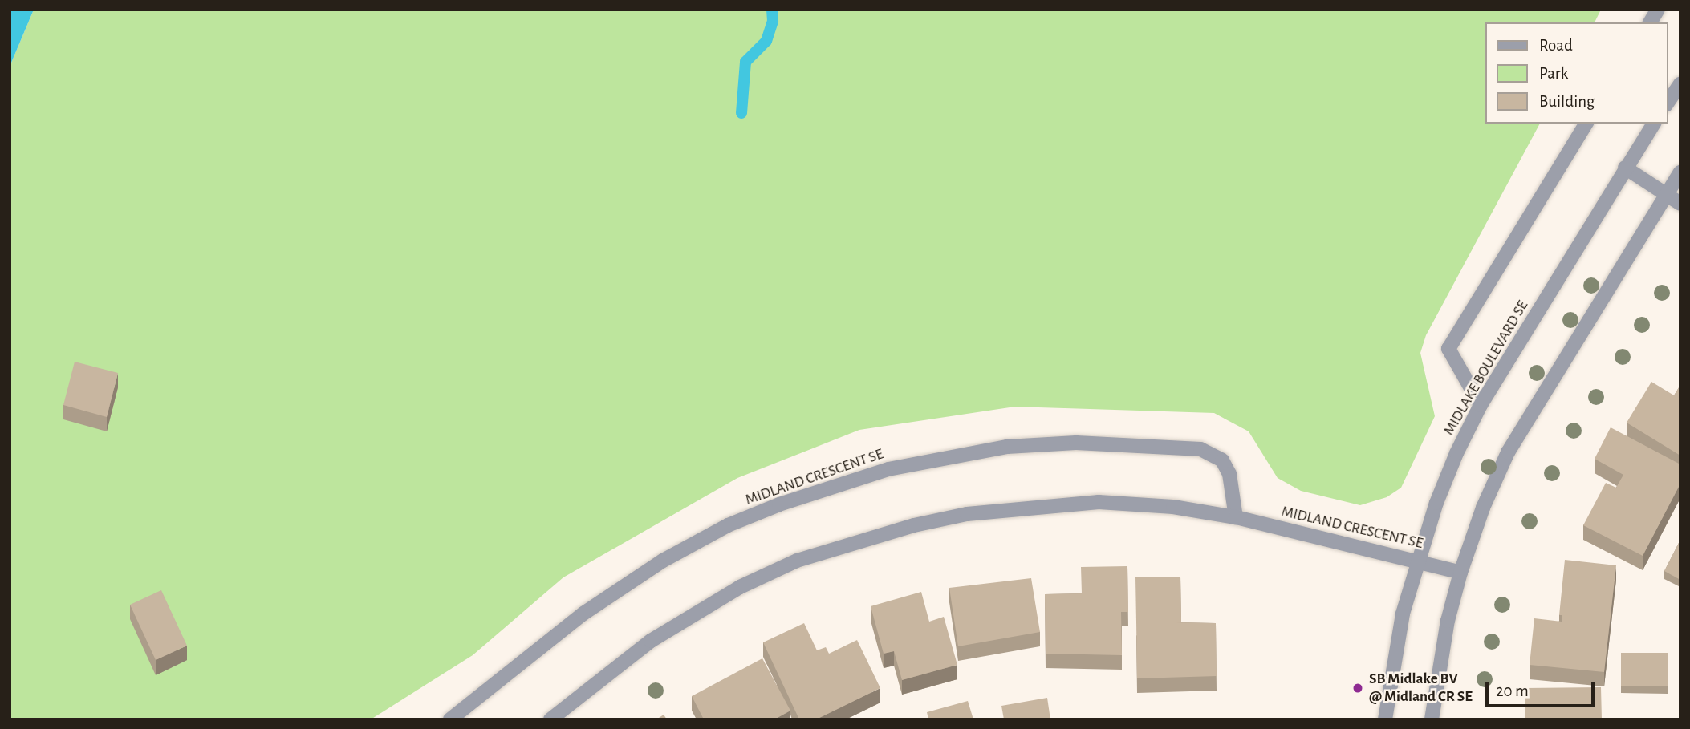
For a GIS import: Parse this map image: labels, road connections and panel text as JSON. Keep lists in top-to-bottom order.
{
  "streets": {
    "street": ["MIDLAKE BOULEVARD SE", "MIDLAND CRESCENT SE"]
  },
  "crossings": [
    ["MIDLAKE BOULEVARD SE", "MIDLAND CRESCENT SE"]
  ],
  "places": ["SB Midlake BV @ Midland CR SE"],
  "legend": ["Road", "Park", "Building"],
  "scale_bar": "20 m"
}
